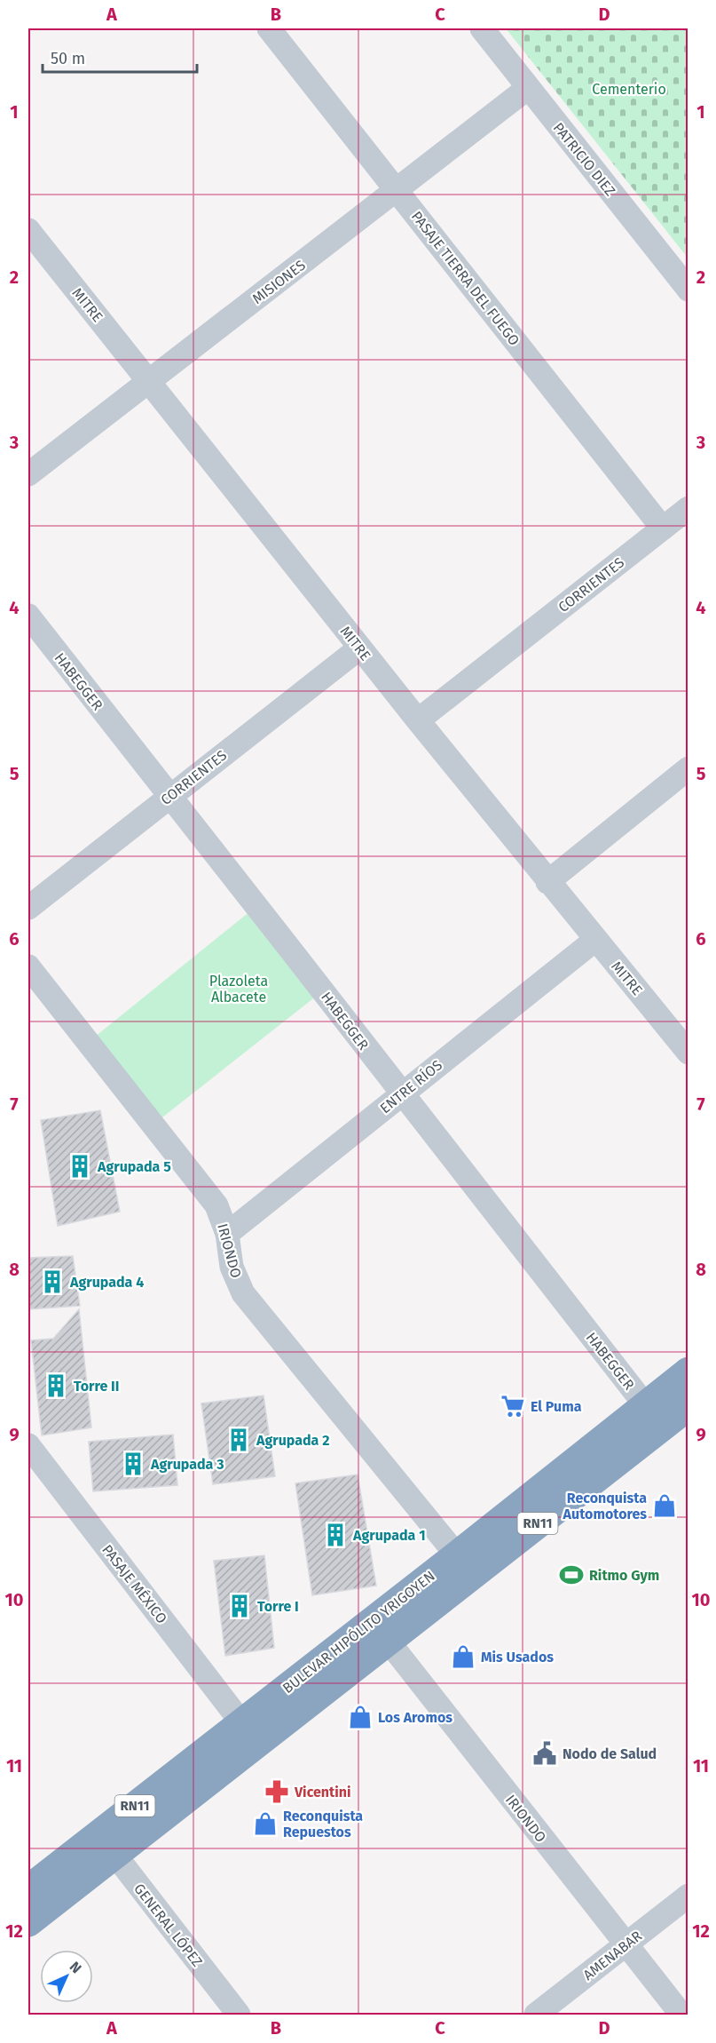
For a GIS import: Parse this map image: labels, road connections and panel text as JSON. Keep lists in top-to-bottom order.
{
  "streets": {
    "highway": ["RN11", "BULEVAR HIPÓLITO YRIGOYEN"],
    "street": [
      "PATRICIO DIEZ",
      "PASAJE TIERRA DEL FUEGO",
      "MISIONES",
      "MITRE",
      "CORRIENTES",
      "HABEGGER",
      "ENTRE RÍOS",
      "IRIONDO",
      "PASAJE MÉXICO",
      "GENERAL LÓPEZ",
      "AMENABAR"
    ]
  },
  "crossings": [
    ["PATRICIO DIEZ", "MISIONES"],
    ["PASAJE TIERRA DEL FUEGO", "MISIONES"],
    ["PASAJE TIERRA DEL FUEGO", "CORRIENTES"],
    ["MISIONES", "MITRE"],
    ["MITRE", "CORRIENTES"],
    ["MITRE", "ENTRE RÍOS"],
    ["CORRIENTES", "HABEGGER"],
    ["HABEGGER", "ENTRE RÍOS"],
    ["HABEGGER", "BULEVAR HIPÓLITO YRIGOYEN"],
    ["ENTRE RÍOS", "IRIONDO"],
    ["IRIONDO", "BULEVAR HIPÓLITO YRIGOYEN"],
    ["IRIONDO", "AMENABAR"],
    ["PASAJE MÉXICO", "BULEVAR HIPÓLITO YRIGOYEN"],
    ["BULEVAR HIPÓLITO YRIGOYEN", "GENERAL LÓPEZ"]
  ],
  "parks": ["Cementerio", "Plazoleta Albacete"],
  "places": {
    "building": [
      "Agrupada 5",
      "Agrupada 4",
      "Torre II",
      "Agrupada 2",
      "Agrupada 3",
      "Agrupada 1",
      "Torre I"
    ],
    "supermarket": ["El Puma"],
    "shop": [
      "Reconquista Automotores",
      "Mis Usados",
      "Los Aromos",
      "Reconquista Repuestos"
    ],
    "sports": ["Ritmo Gym"],
    "public building": ["Nodo de Salud"],
    "pharmacy": ["Vicentini"]
  },
  "scale_bar": "50 m",
  "north": "top right",
  "grid": {
    "columns": [
      "A",
      "B",
      "C",
      "D"
    ],
    "rows": [
      "1",
      "2",
      "3",
      "4",
      "5",
      "6",
      "7",
      "8",
      "9",
      "10",
      "11",
      "12"
    ]
  }
}
